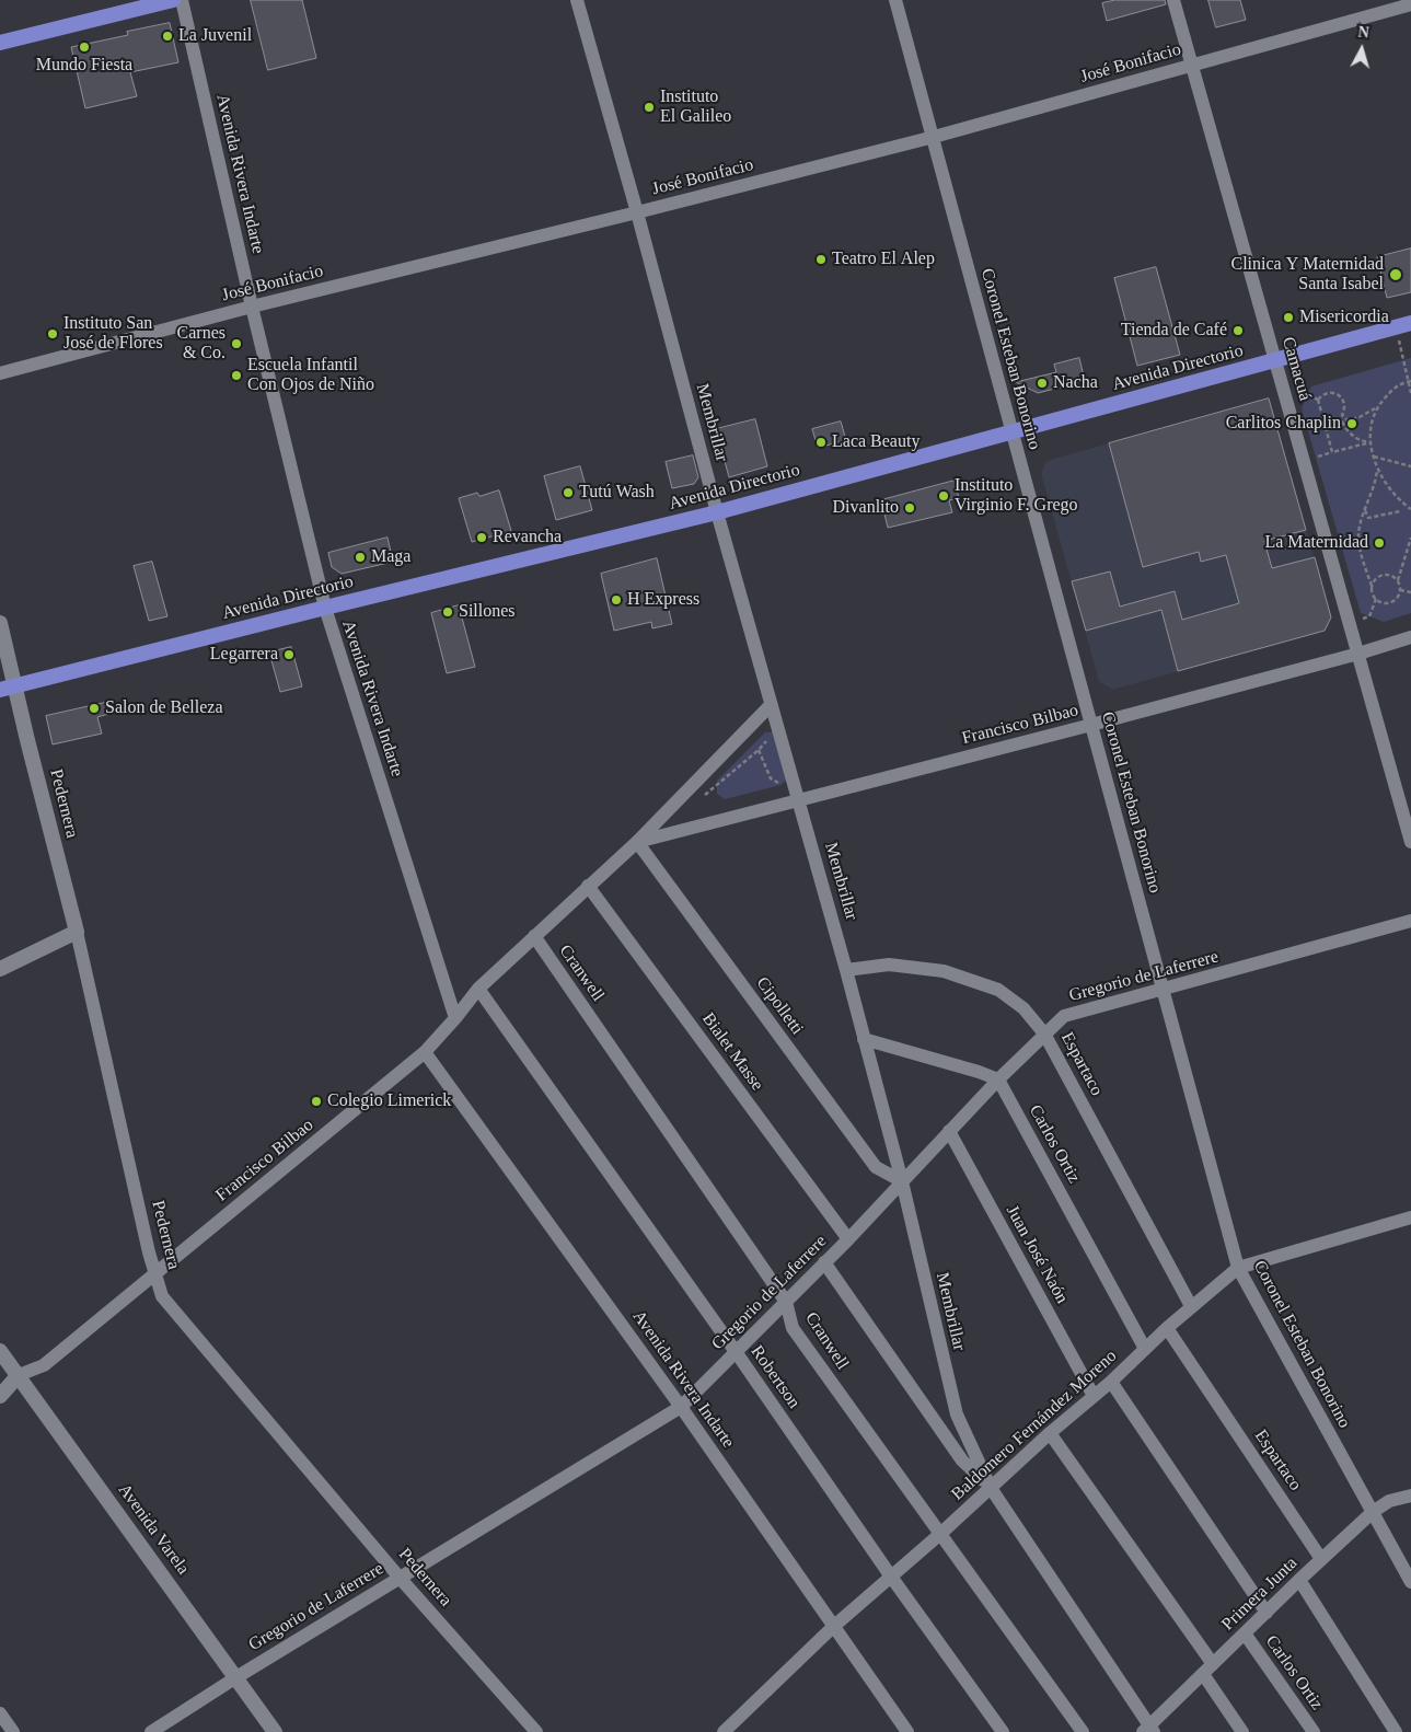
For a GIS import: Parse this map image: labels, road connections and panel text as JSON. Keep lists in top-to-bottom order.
{
  "streets": {
    "main road": ["Avenida Directorio", "Pedernera", "Avenida Varela"],
    "street": [
      "José Bonifacio",
      "Avenida Rivera Indarte",
      "Coronel Esteban Bonorino",
      "Camacuá",
      "Membrillar",
      "Francisco Bilbao",
      "Cranwell",
      "Gregorio de Laferrere",
      "Cipolletti",
      "Bialet Masse",
      "Espartaco",
      "Carlos Ortiz",
      "Juan José Naón",
      "Robertson",
      "Baldomero Fernández Moreno",
      "Primera Junta"
    ]
  },
  "crossings": [
    ["José Bonifacio", "Avenida Rivera Indarte"],
    ["José Bonifacio", "Coronel Esteban Bonorino"],
    ["José Bonifacio", "Camacuá"],
    ["José Bonifacio", "Membrillar"],
    ["Avenida Rivera Indarte", "Avenida Directorio"],
    ["Avenida Rivera Indarte", "Francisco Bilbao"],
    ["Avenida Rivera Indarte", "Gregorio de Laferrere"],
    ["Avenida Rivera Indarte", "Baldomero Fernández Moreno"],
    ["Coronel Esteban Bonorino", "Avenida Directorio"],
    ["Coronel Esteban Bonorino", "Francisco Bilbao"],
    ["Coronel Esteban Bonorino", "Gregorio de Laferrere"],
    ["Coronel Esteban Bonorino", "Baldomero Fernández Moreno"],
    ["Coronel Esteban Bonorino", "Primera Junta"],
    ["Avenida Directorio", "Camacuá"],
    ["Avenida Directorio", "Membrillar"],
    ["Avenida Directorio", "Pedernera"],
    ["Camacuá", "Francisco Bilbao"],
    ["Membrillar", "Francisco Bilbao"],
    ["Membrillar", "Gregorio de Laferrere"],
    ["Membrillar", "Cipolletti"],
    ["Membrillar", "Espartaco"],
    ["Membrillar", "Baldomero Fernández Moreno"],
    ["Membrillar", "Primera Junta"],
    ["Francisco Bilbao", "Pedernera"],
    ["Francisco Bilbao", "Cranwell"],
    ["Francisco Bilbao", "Cipolletti"],
    ["Francisco Bilbao", "Bialet Masse"],
    ["Francisco Bilbao", "Robertson"],
    ["Francisco Bilbao", "Avenida Varela"],
    ["Pedernera", "Gregorio de Laferrere"],
    ["Cranwell", "Gregorio de Laferrere"],
    ["Cranwell", "Baldomero Fernández Moreno"],
    ["Gregorio de Laferrere", "Cipolletti"],
    ["Gregorio de Laferrere", "Bialet Masse"],
    ["Gregorio de Laferrere", "Espartaco"],
    ["Gregorio de Laferrere", "Carlos Ortiz"],
    ["Gregorio de Laferrere", "Juan José Naón"],
    ["Gregorio de Laferrere", "Robertson"],
    ["Gregorio de Laferrere", "Avenida Varela"],
    ["Espartaco", "Baldomero Fernández Moreno"],
    ["Espartaco", "Primera Junta"],
    ["Carlos Ortiz", "Baldomero Fernández Moreno"],
    ["Carlos Ortiz", "Primera Junta"],
    ["Juan José Naón", "Baldomero Fernández Moreno"],
    ["Robertson", "Baldomero Fernández Moreno"]
  ],
  "places": [
    "La Juvenil",
    "Mundo Fiesta",
    "Instituto El Galileo",
    "Teatro El Alep",
    "Clinica Y Maternidad Santa Isabel",
    "Misericordia",
    "Tienda de Café",
    "Instituto San José de Flores",
    "Carnes & Co.",
    "Escuela Infantil Con Ojos de Niño",
    "Nacha",
    "Carlitos Chaplin",
    "Laca Beauty",
    "Tutú Wash",
    "Instituto Virginio F. Grego",
    "Divanlito",
    "Revancha",
    "La Maternidad",
    "Maga",
    "H Express",
    "Sillones",
    "Legarrera",
    "Salon de Belleza",
    "Colegio Limerick"
  ],
  "north": "top"
}
